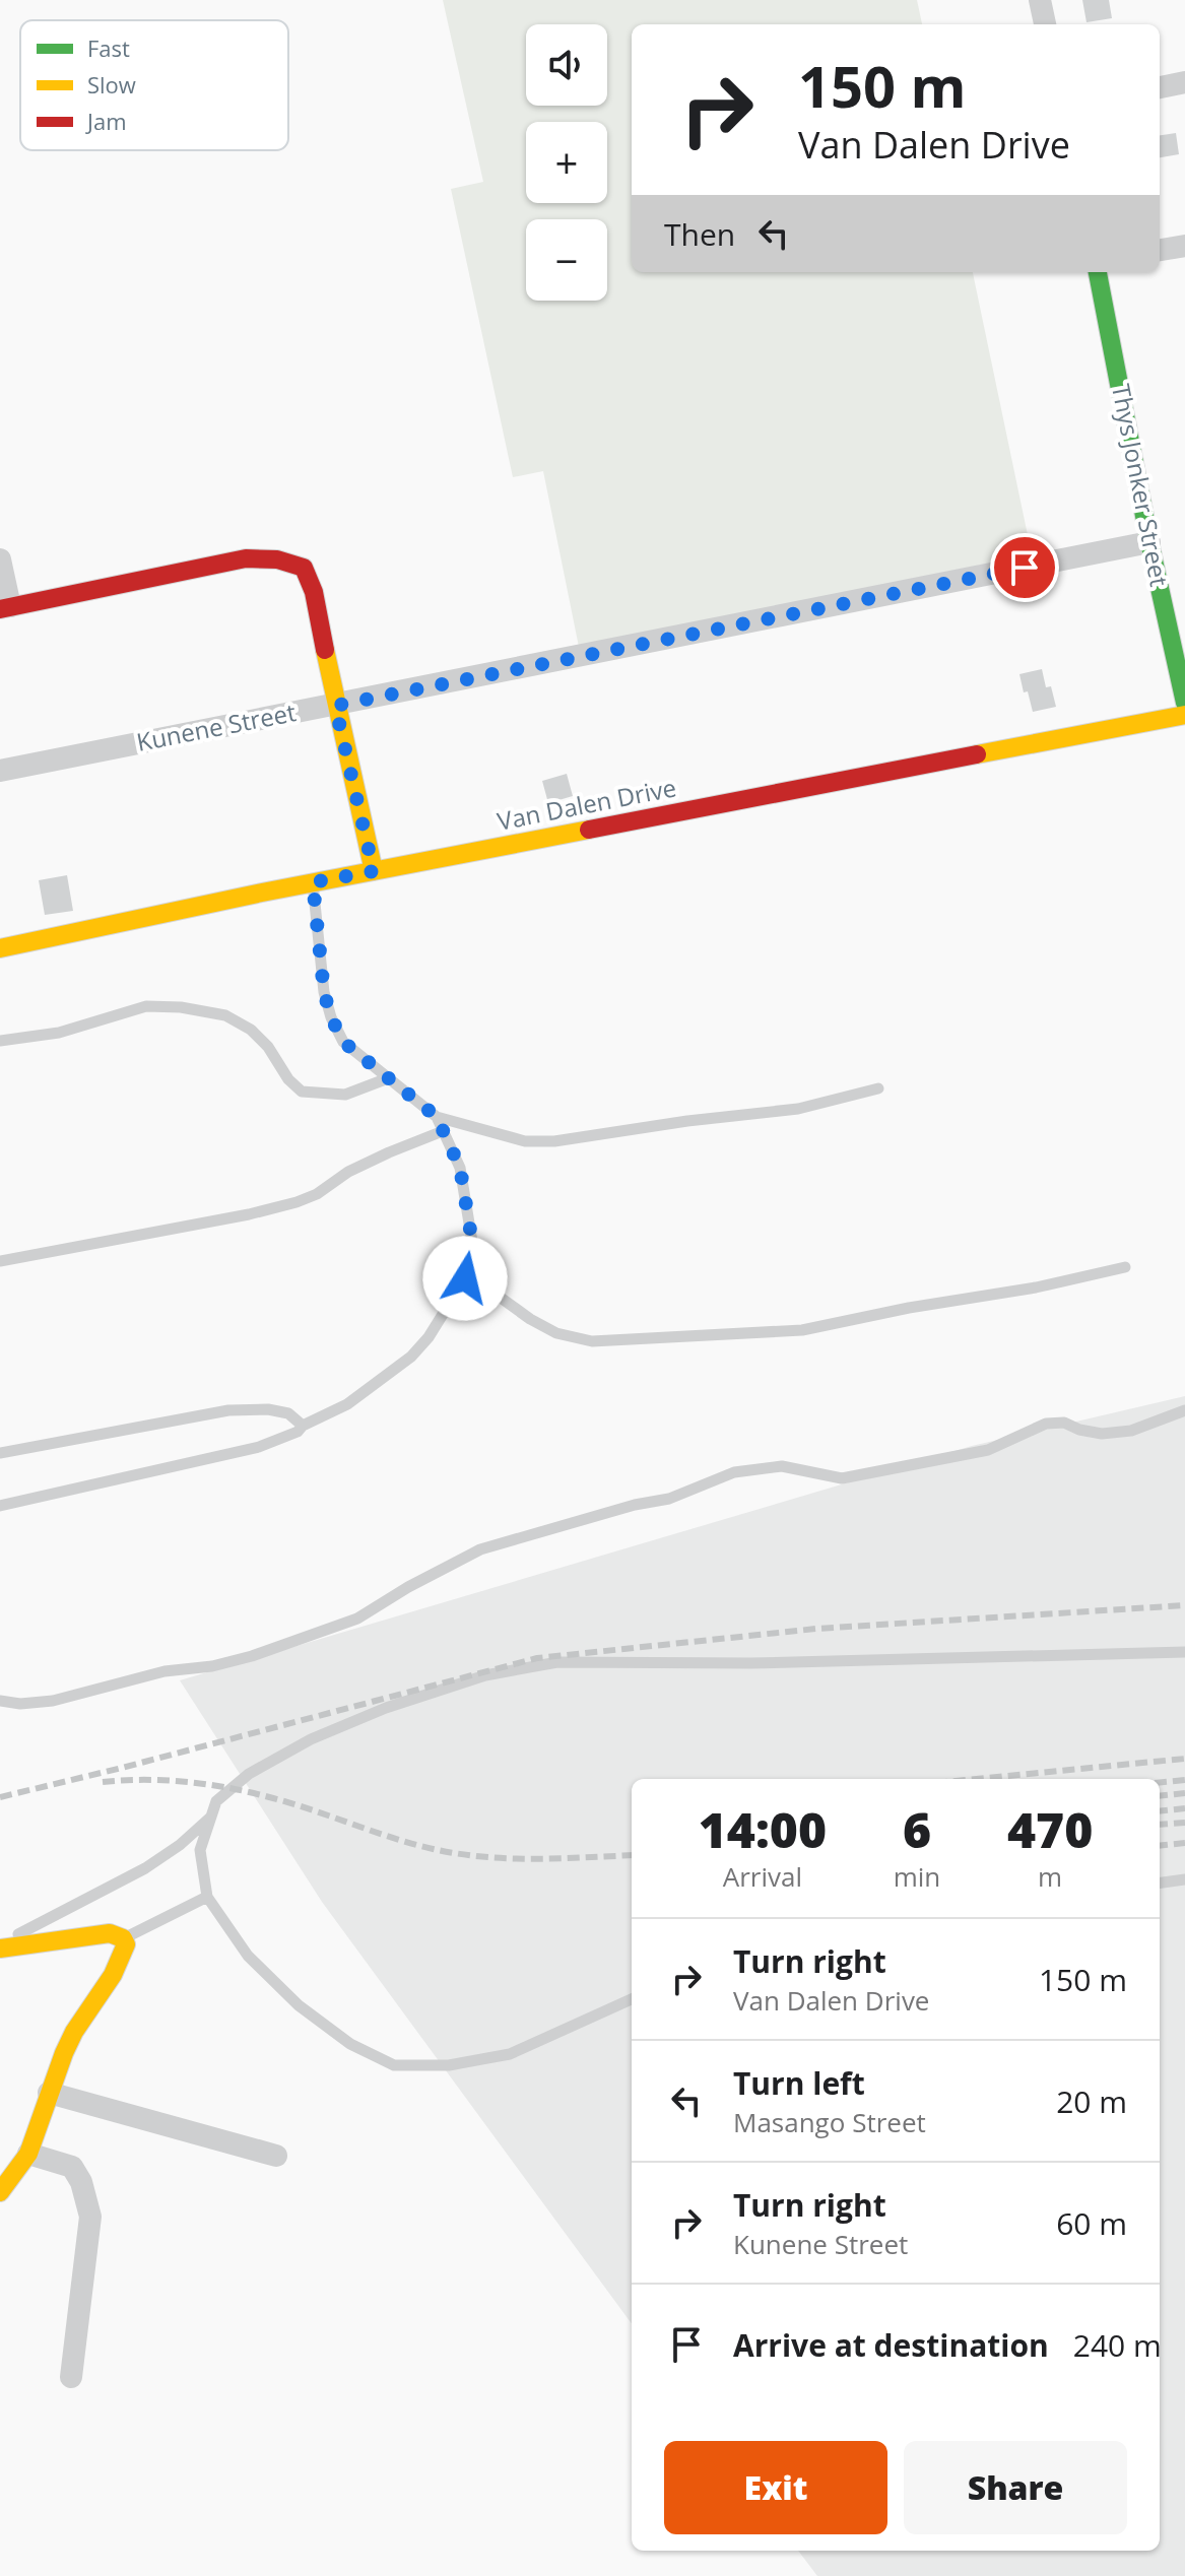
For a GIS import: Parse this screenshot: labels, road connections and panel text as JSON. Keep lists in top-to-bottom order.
{
  "streets": {
    "street": ["Thys Jonker Street", "Kunene Street", "Van Dalen Drive"]
  },
  "crossings": [
    ["Thys Jonker Street", "Kunene Street"]
  ],
  "legend": ["Fast", "Slow", "Jam"],
  "page": {
    "map_buttons": ["+", "−"],
    "turn": ["150 m", "Van Dalen Drive"],
    "then": "Then",
    "eta": [
      "14:00",
      "Arrival",
      "6",
      "min",
      "470",
      "m"
    ],
    "list": [
      {
        "name": "Turn right",
        "note": "Van Dalen Drive",
        "value": "150 m"
      },
      {
        "name": "Turn left",
        "note": "Masango Street",
        "value": "20 m"
      },
      {
        "name": "Turn right",
        "note": "Kunene Street",
        "value": "60 m"
      },
      {
        "name": "Arrive at destination",
        "value": "240 m"
      }
    ],
    "buttons": ["Exit", "Share"]
  }
}
